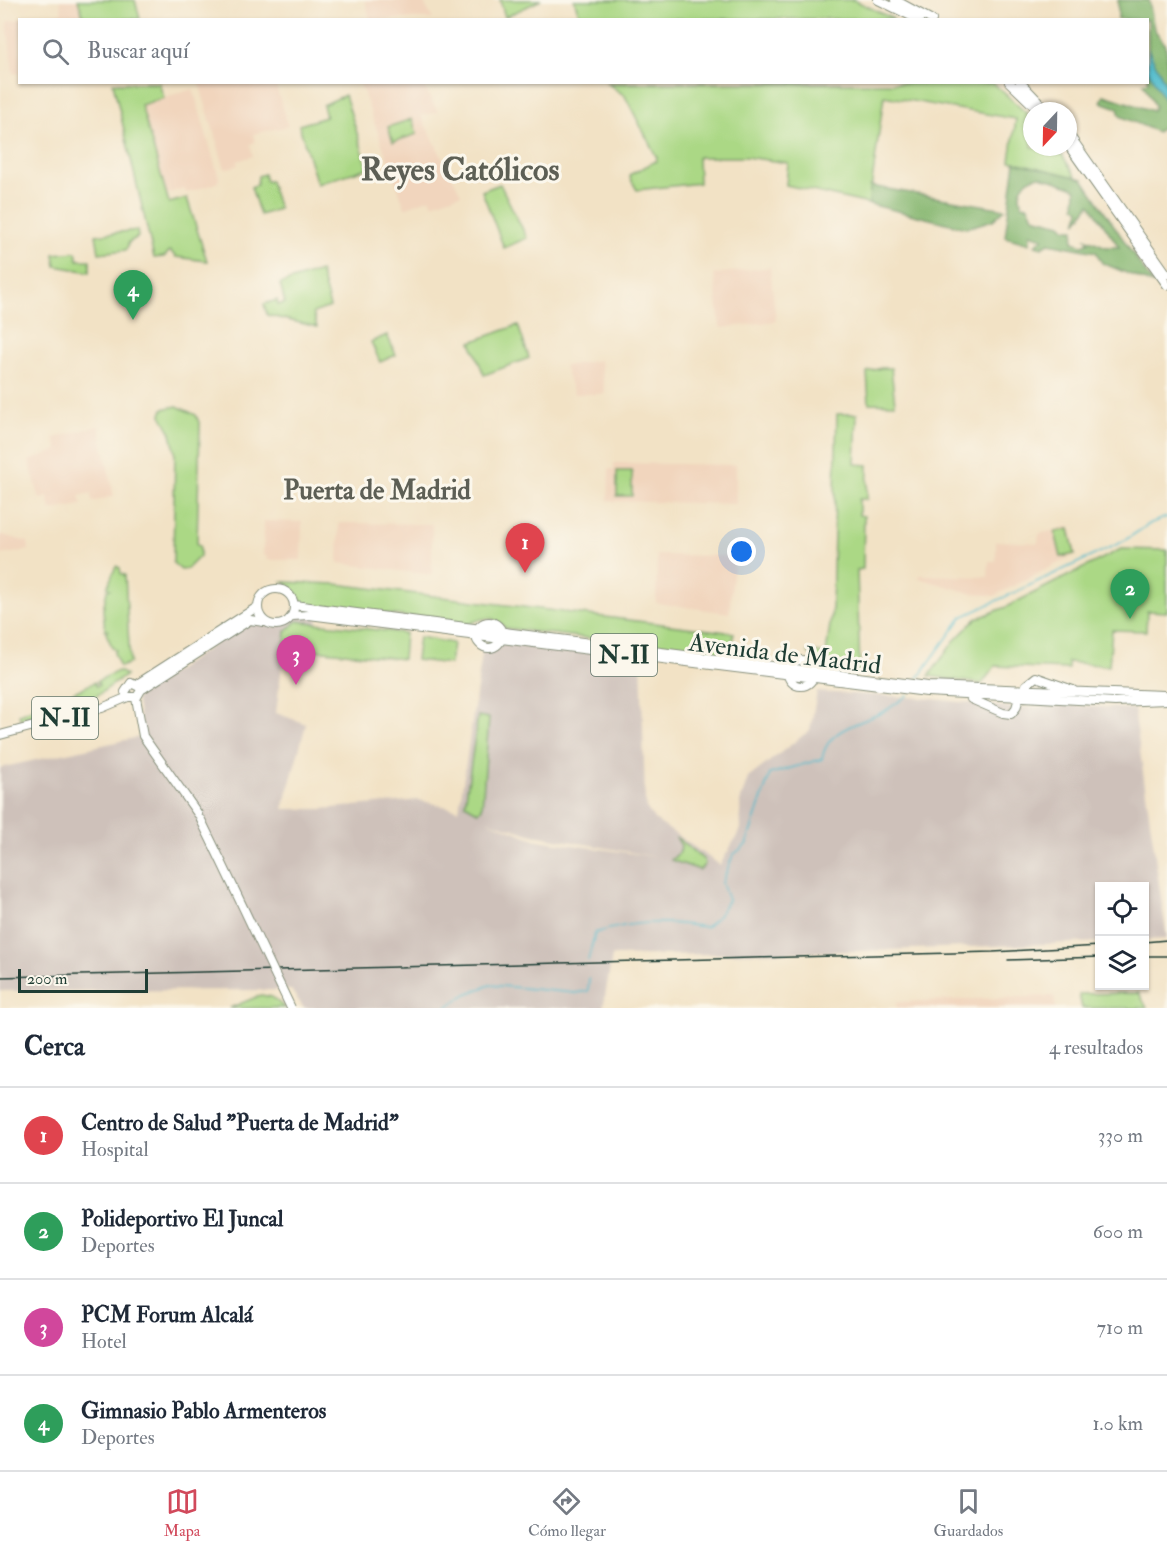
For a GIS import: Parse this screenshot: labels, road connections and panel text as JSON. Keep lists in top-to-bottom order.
{
  "streets": {
    "main road": ["Avenida de Madrid", "N-II"]
  },
  "crossings": [
    ["Avenida de Madrid", "N-II"]
  ],
  "districts": ["Reyes Católicos", "Puerta de Madrid"],
  "scale_bar": "200 m",
  "north": "bottom",
  "page": {
    "search": "Buscar aquí",
    "pins": [
      "4",
      "1",
      "2",
      "3"
    ],
    "scale": "200 m",
    "heading": ["Cerca", "4 resultados"],
    "list": [
      {
        "mark": "1",
        "name": "Centro de Salud \"Puerta de Madrid\"",
        "note": "Hospital",
        "value": "330 m"
      },
      {
        "mark": "2",
        "name": "Polideportivo El Juncal",
        "note": "Deportes",
        "value": "600 m"
      },
      {
        "mark": "3",
        "name": "PCM Forum Alcalá",
        "note": "Hotel",
        "value": "710 m"
      },
      {
        "mark": "4",
        "name": "Gimnasio Pablo Armenteros",
        "note": "Deportes",
        "value": "1.0 km"
      }
    ],
    "nav": ["Mapa", "Cómo llegar", "Guardados"]
  }
}
